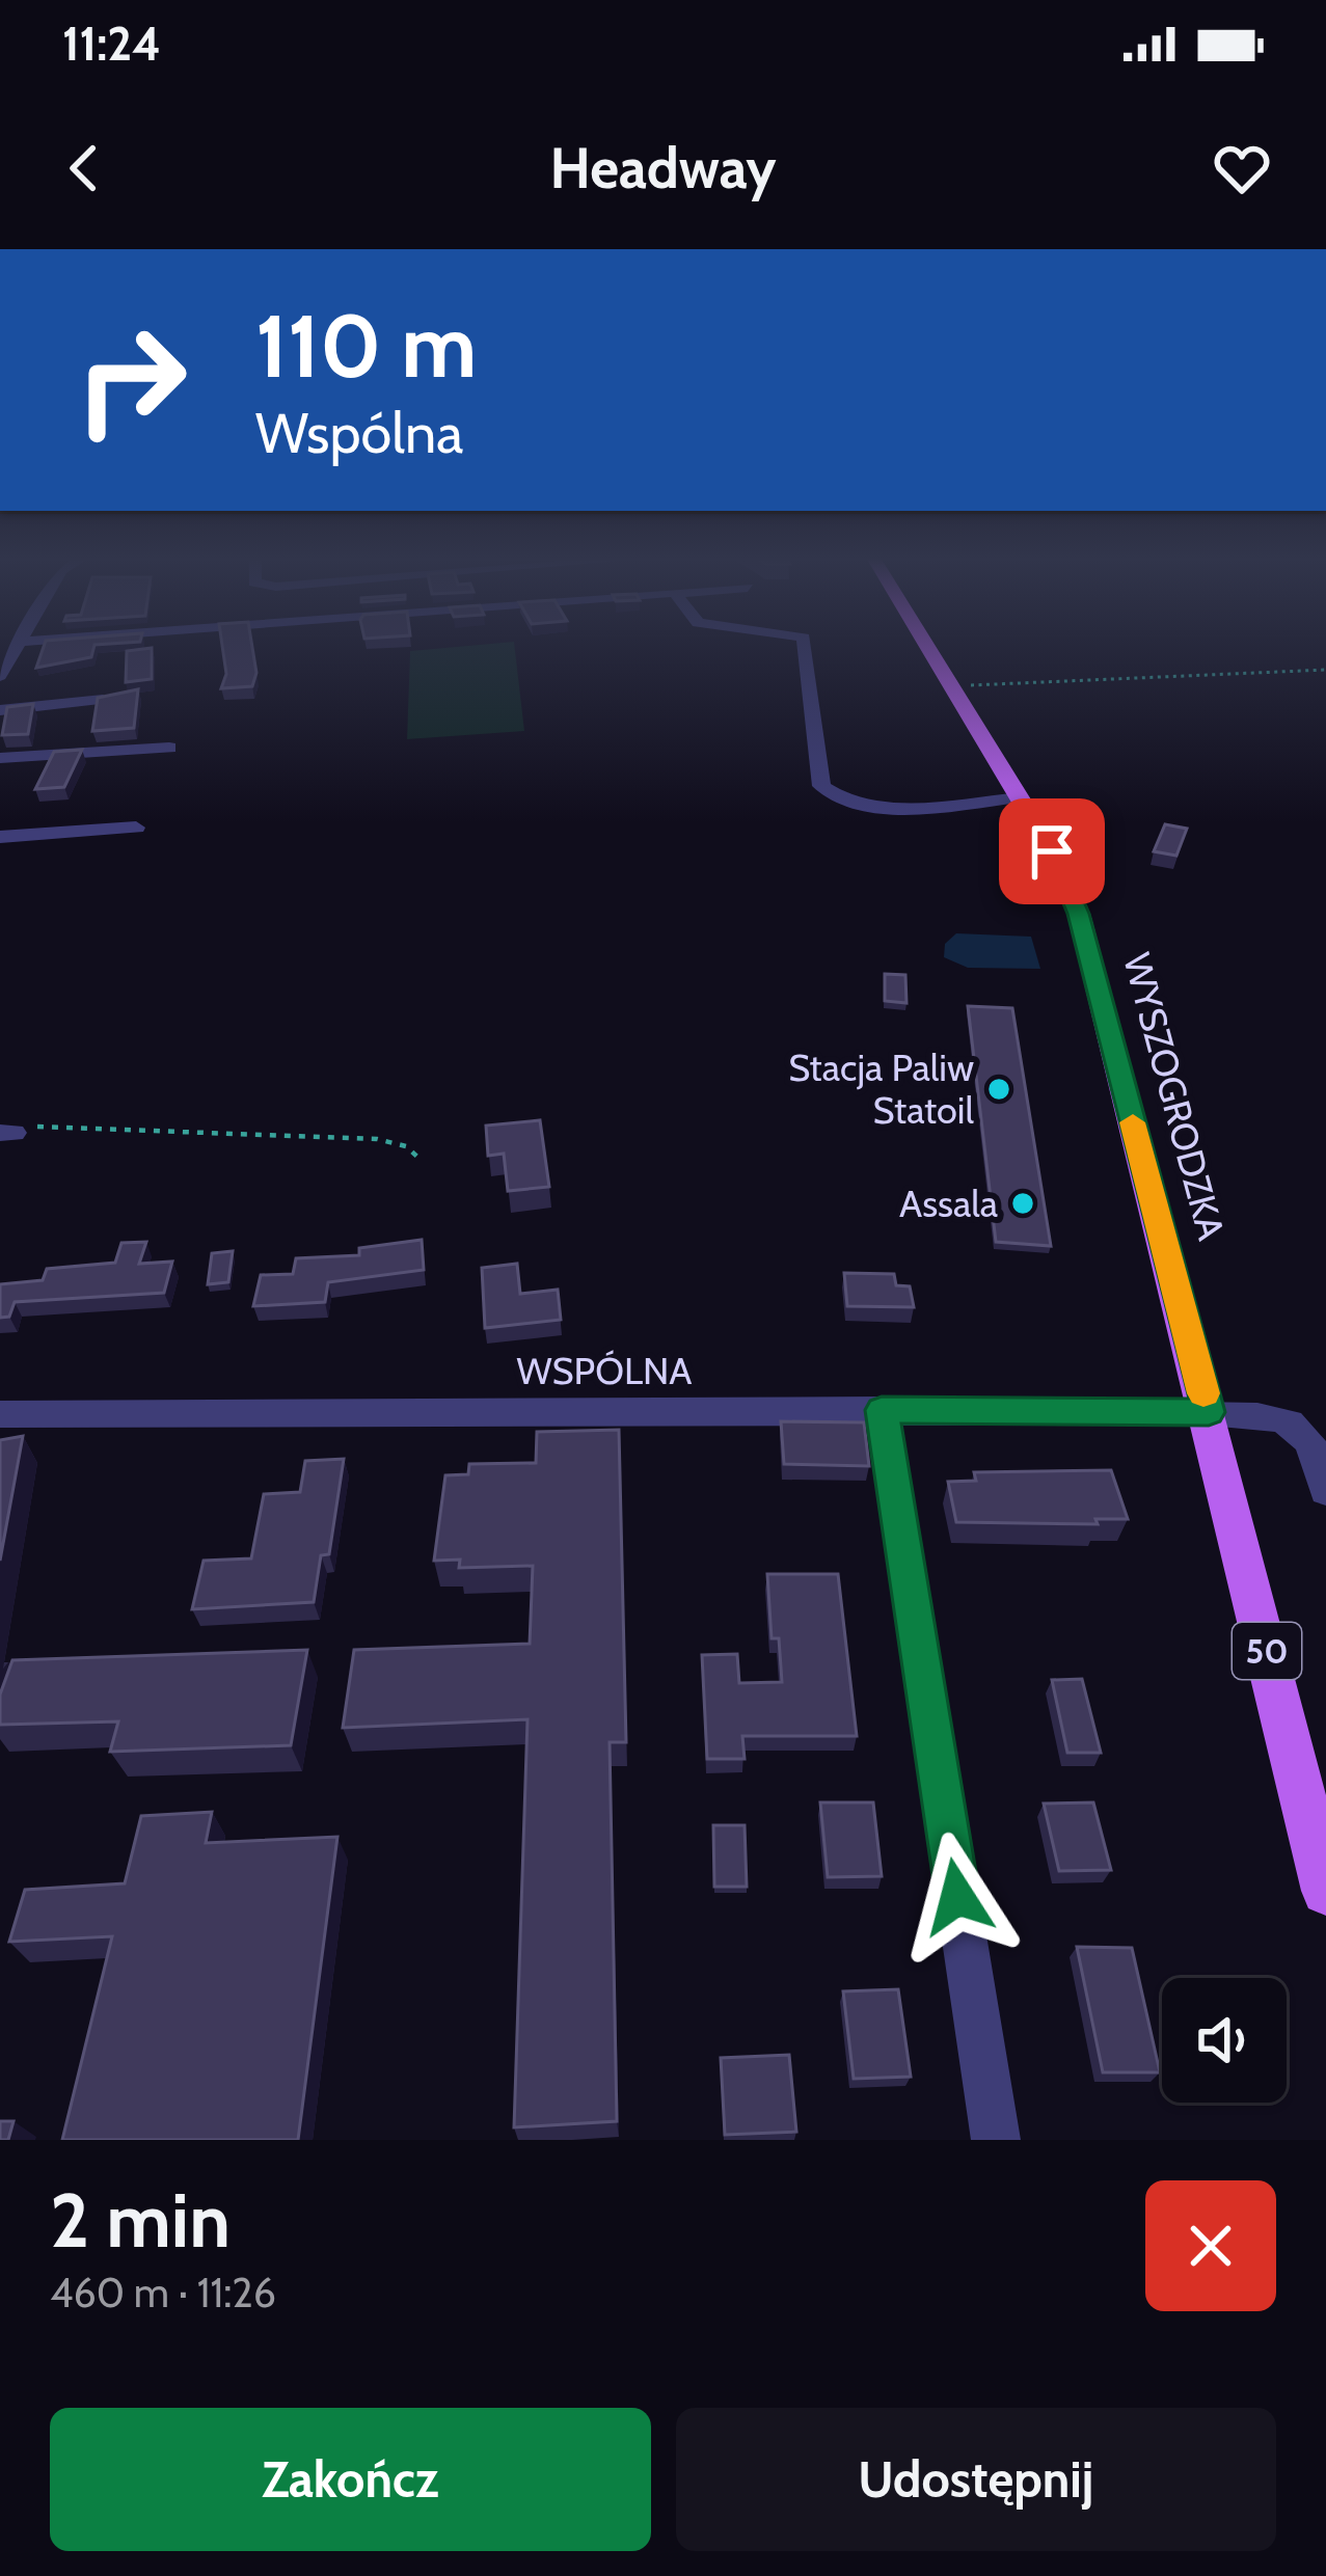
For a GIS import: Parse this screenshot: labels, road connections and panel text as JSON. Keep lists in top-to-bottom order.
{
  "streets": {
    "main road": ["WYSZOGRODZKA", "50"],
    "street": ["WSPÓLNA"]
  },
  "crossings": [
    ["WYSZOGRODZKA", "WSPÓLNA"]
  ],
  "places": ["Stacja Paliw Statoil", "Assala"],
  "page": {
    "status": "11:24",
    "header": "Headway",
    "turn": ["110 m", "Wspólna"],
    "heading": ["2 min", "460 m · 11:26"],
    "buttons": ["Zakończ", "Udostępnij"]
  }
}
